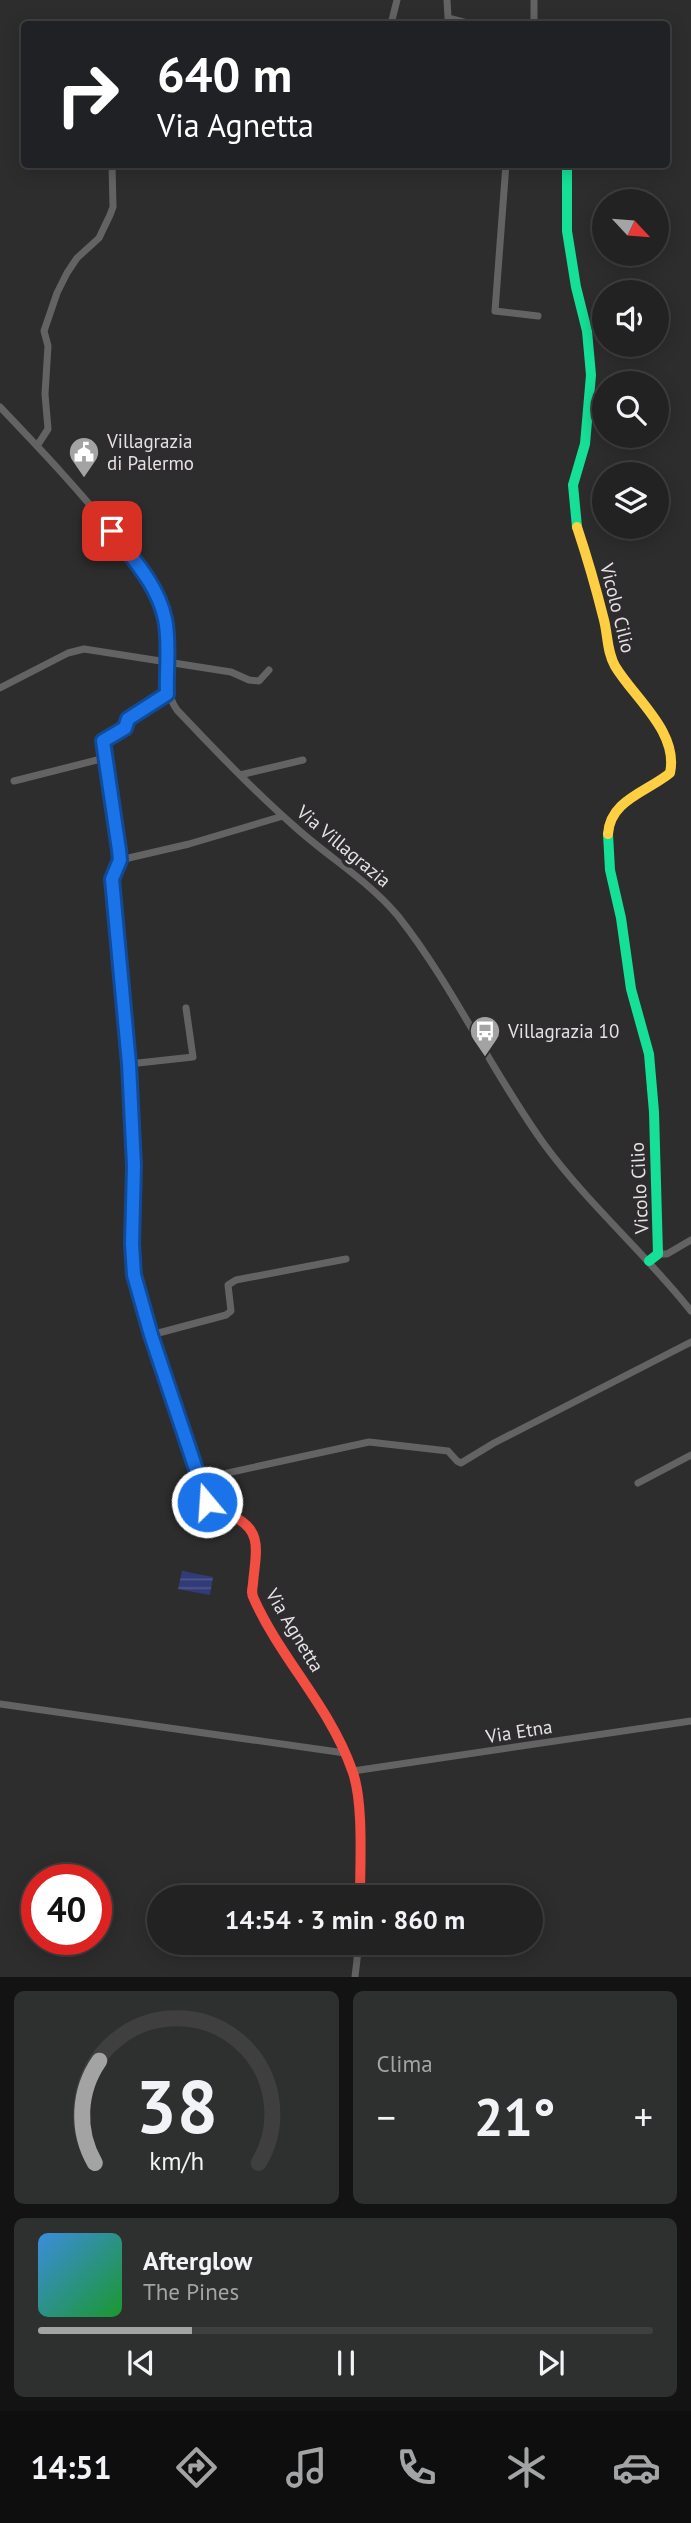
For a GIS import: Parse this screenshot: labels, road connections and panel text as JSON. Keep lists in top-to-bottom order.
{
  "streets": {
    "street": [
      "Vicolo Cilio",
      "Via Villagrazia",
      "Via Agnetta",
      "Via Etna"
    ]
  },
  "crossings": [
    ["Vicolo Cilio", "Via Villagrazia"],
    ["Via Agnetta", "Via Etna"]
  ],
  "places": {
    "public building": ["Villagrazia di Palermo"],
    "bus stop": ["Villagrazia 10"]
  },
  "north": "bottom right",
  "page": {
    "turn": ["640 m", "Via Agnetta"],
    "limit": "40",
    "trip": "14:54 · 3 min · 860 m",
    "tile": "Clima",
    "heat": ["−", "21°", "+"],
    "song": ["Afterglow", "The Pines"],
    "tabs": "14:51",
    "gauge": ["38", "km/h"]
  }
}
